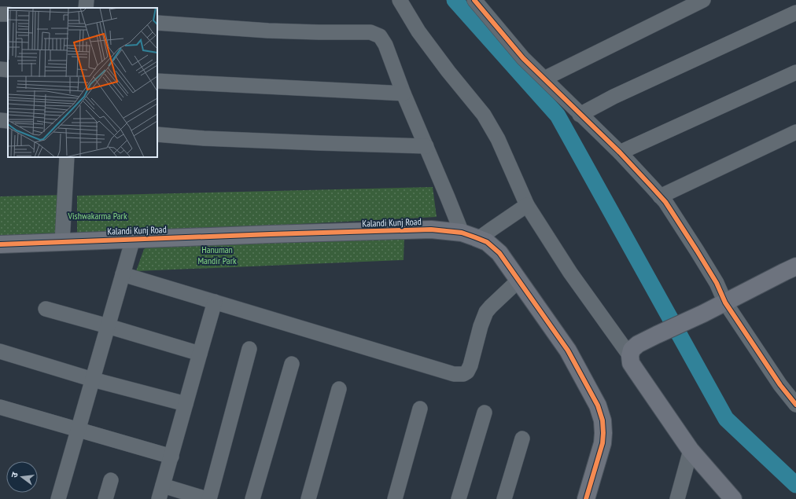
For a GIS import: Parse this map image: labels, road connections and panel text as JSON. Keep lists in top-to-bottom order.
{
  "streets": {
    "street": ["Kalandi Kunj Road"]
  },
  "parks": ["Vishwakarma Park", "Hanuman Mandir Park"],
  "north": "left"
}
